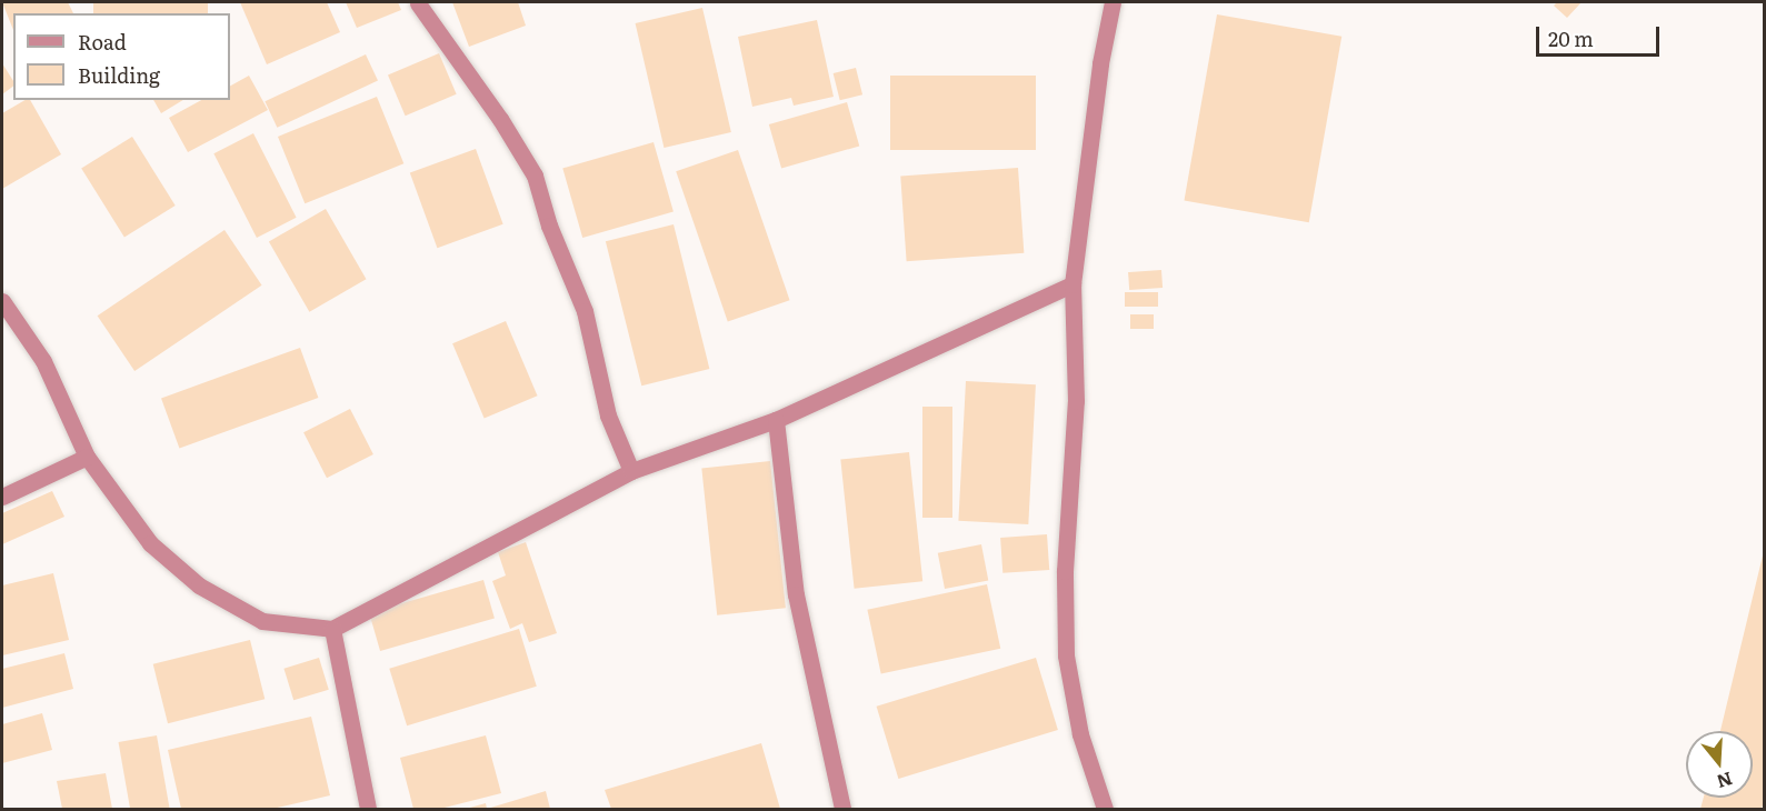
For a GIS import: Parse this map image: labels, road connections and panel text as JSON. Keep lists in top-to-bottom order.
{
  "legend": ["Road", "Building"],
  "scale_bar": "20 m",
  "north": "bottom"
}
